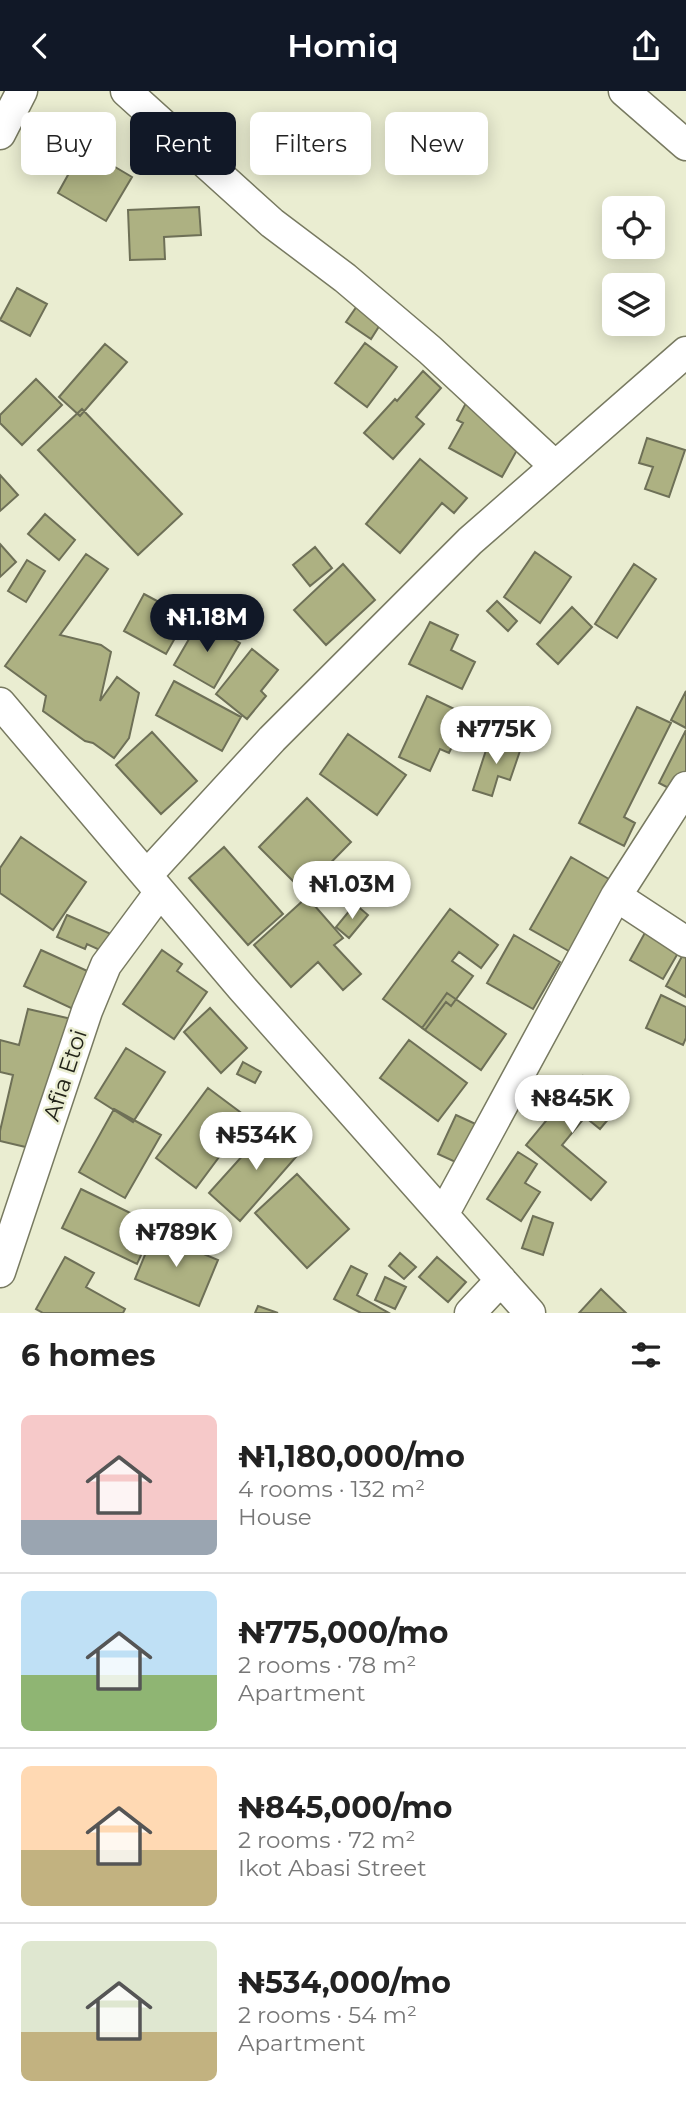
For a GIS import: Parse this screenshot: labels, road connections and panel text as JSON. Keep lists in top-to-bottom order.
{
  "streets": {
    "street": ["Afia Etoi"]
  },
  "page": {
    "header": "Homiq",
    "chip": [
      "Buy",
      "Rent",
      "Filters",
      "New"
    ],
    "price": [
      "₦1.18M",
      "₦775K",
      "₦1.03M",
      "₦845K",
      "₦534K",
      "₦789K"
    ],
    "heading": "6 homes",
    "list": [
      {
        "name": "₦1,180,000/mo",
        "note": "4 rooms · 132 m² · House"
      },
      {
        "name": "₦775,000/mo",
        "note": "2 rooms · 78 m² · Apartment"
      },
      {
        "name": "₦845,000/mo",
        "note": "2 rooms · 72 m² · Ikot Abasi Street"
      },
      {
        "name": "₦534,000/mo",
        "note": "2 rooms · 54 m² · Apartment"
      }
    ]
  }
}
